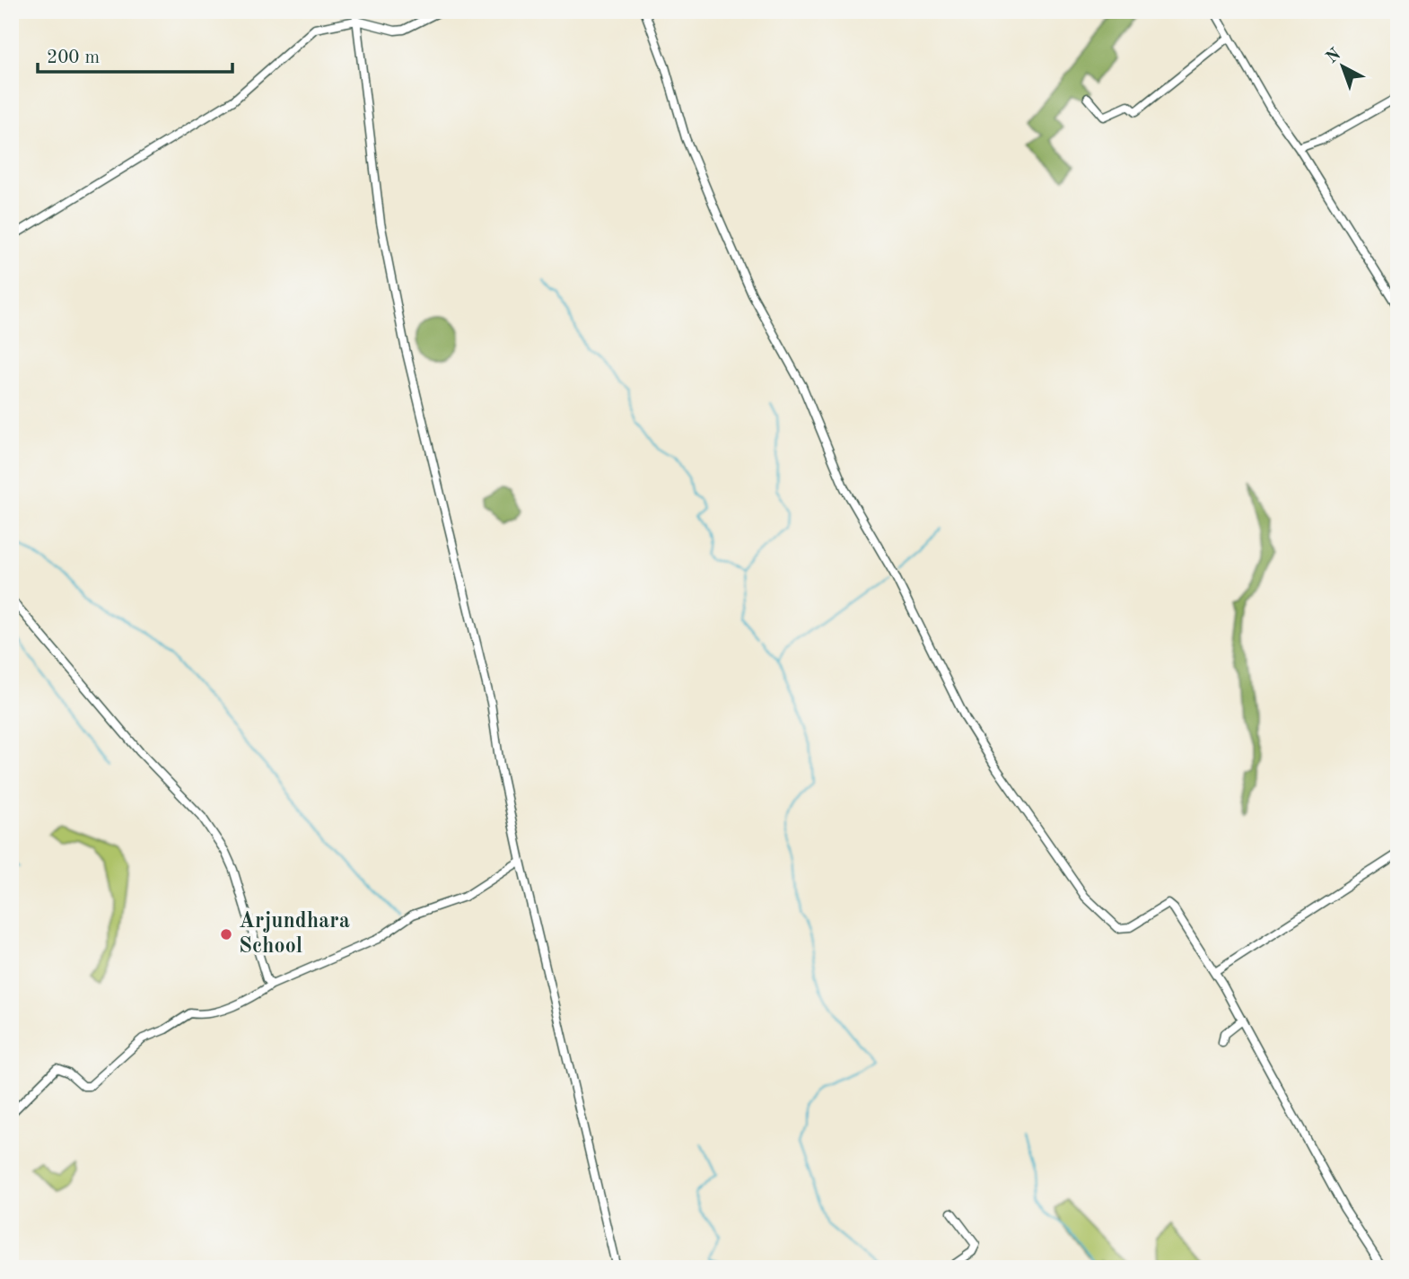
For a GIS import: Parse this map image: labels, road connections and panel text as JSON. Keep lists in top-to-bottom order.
{
  "places": ["Arjundhara School"],
  "scale_bar": "200 m",
  "north": "top left"
}
